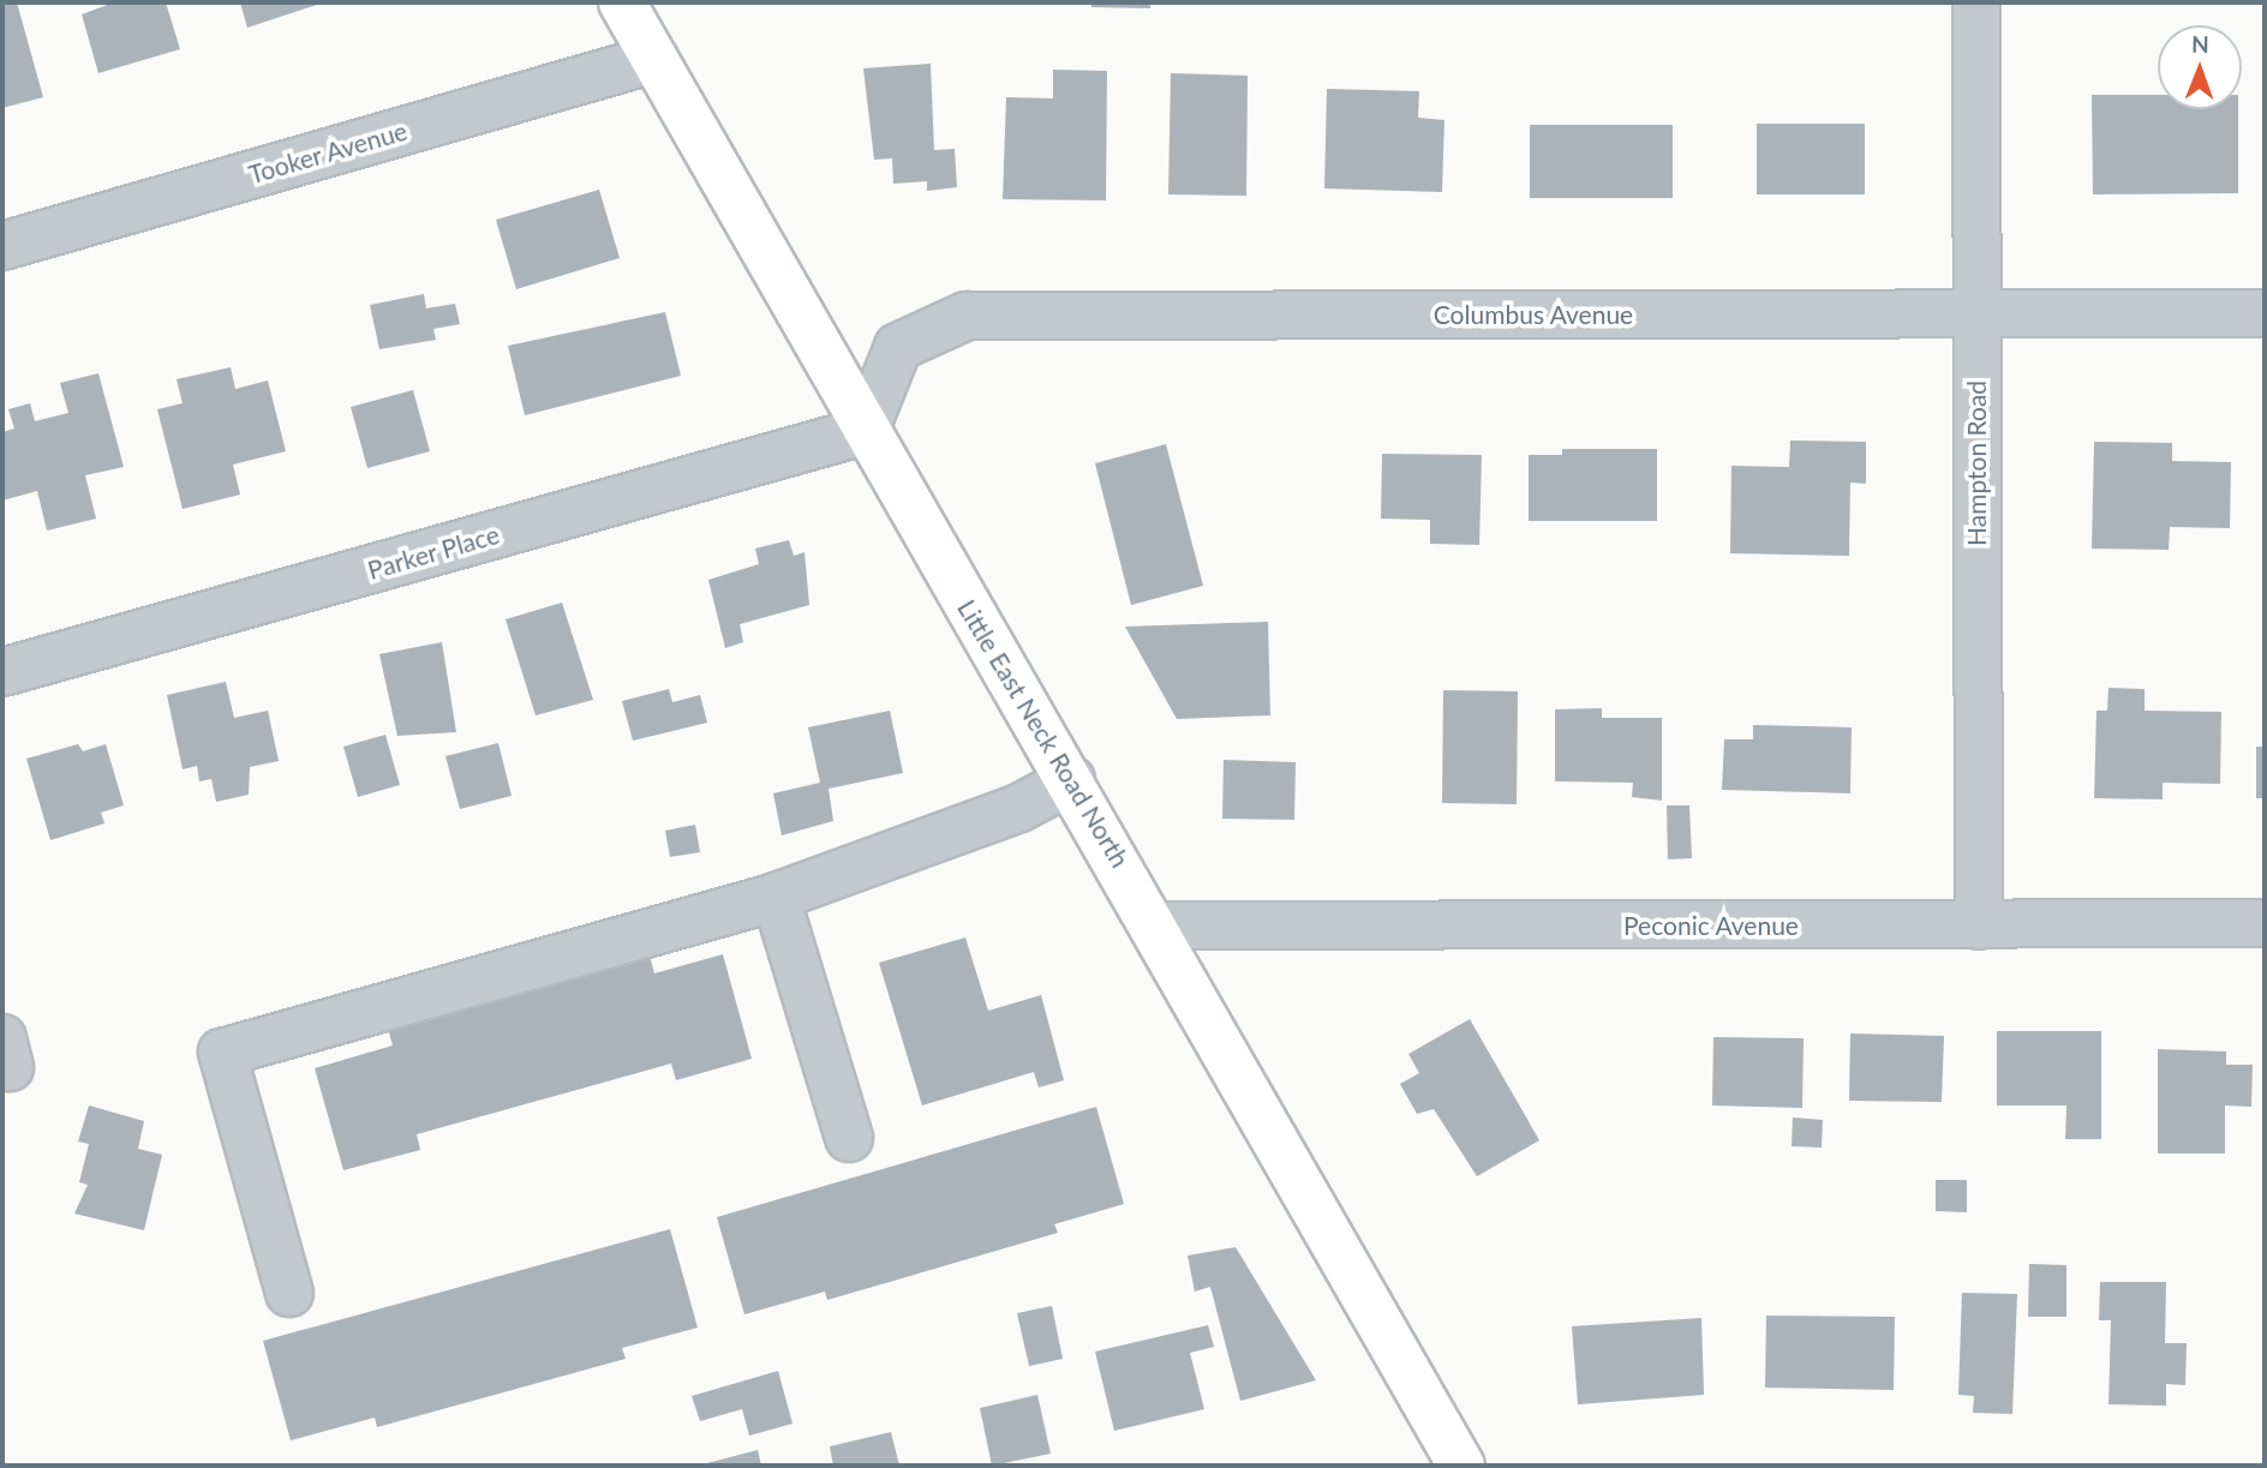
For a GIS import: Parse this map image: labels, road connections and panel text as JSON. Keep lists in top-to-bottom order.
{
  "streets": {
    "main road": ["Little East Neck Road North"],
    "street": [
      "Tooker Avenue",
      "Columbus Avenue",
      "Hampton Road",
      "Parker Place",
      "Peconic Avenue"
    ]
  },
  "crossings": [
    ["Tooker Avenue", "Little East Neck Road North"],
    ["Columbus Avenue", "Hampton Road"],
    ["Columbus Avenue", "Parker Place"],
    ["Columbus Avenue", "Little East Neck Road North"],
    ["Hampton Road", "Peconic Avenue"],
    ["Parker Place", "Little East Neck Road North"],
    ["Little East Neck Road North", "Peconic Avenue"]
  ],
  "north": "top"
}
